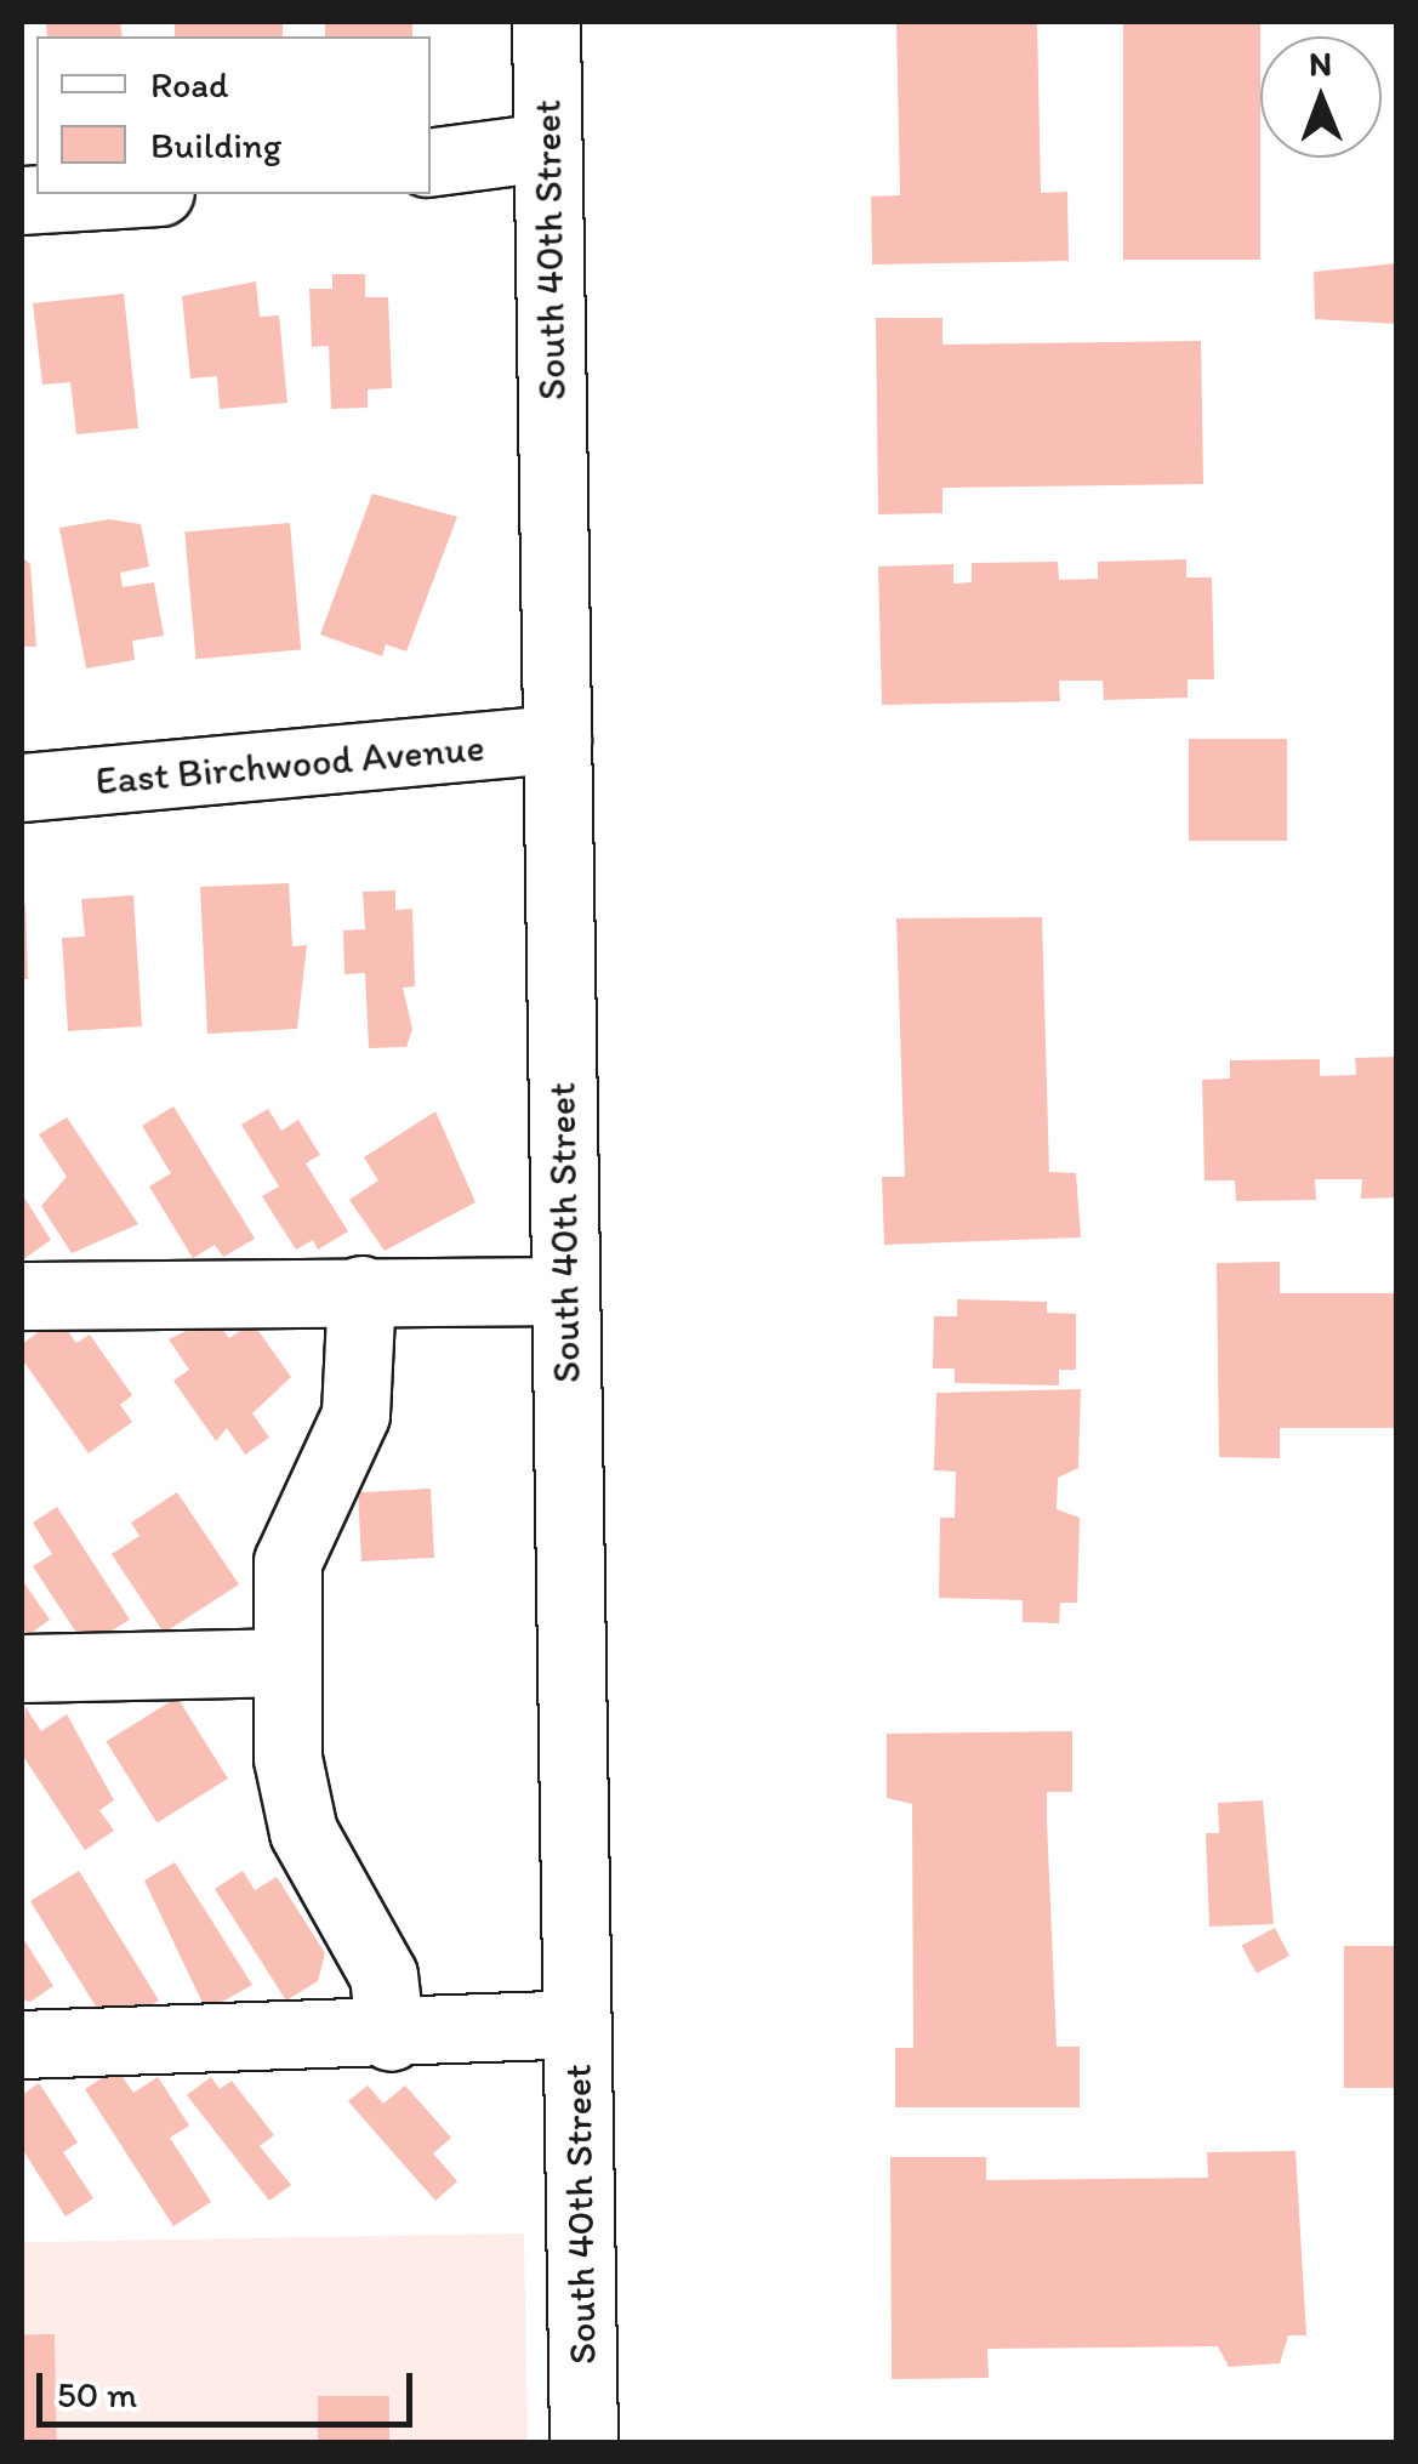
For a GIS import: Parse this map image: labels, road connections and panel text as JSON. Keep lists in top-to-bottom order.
{
  "streets": {
    "street": ["South 40th Street", "East Birchwood Avenue"]
  },
  "crossings": [
    ["South 40th Street", "East Birchwood Avenue"]
  ],
  "legend": ["Road", "Building"],
  "scale_bar": "50 m",
  "north": "top"
}
